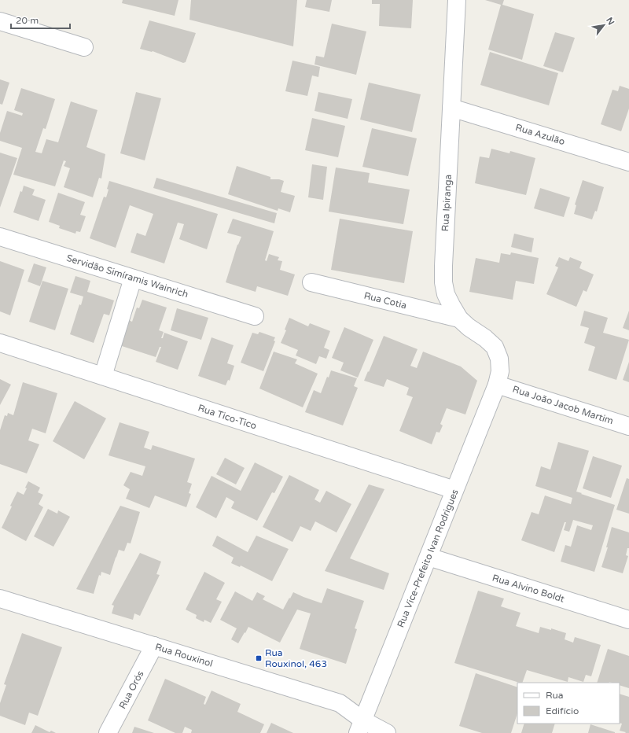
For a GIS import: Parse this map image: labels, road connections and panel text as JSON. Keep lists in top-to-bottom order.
{
  "streets": {
    "street": [
      "Rua Azulão",
      "Rua Ipiranga",
      "Servidão Simíramis Wainrich",
      "Rua Cotia",
      "Rua João Jacob Martim",
      "Rua Tico-Tico",
      "Rua Vice-Prefeito Ivan Rodrigues",
      "Rua Alvino Boldt",
      "Rua Rouxinol",
      "Rua Orós"
    ]
  },
  "crossings": [
    ["Rua Azulão", "Rua Ipiranga"],
    ["Rua Ipiranga", "Rua Cotia"],
    ["Rua Ipiranga", "Rua João Jacob Martim"],
    ["Rua Ipiranga", "Rua Vice-Prefeito Ivan Rodrigues"],
    ["Rua João Jacob Martim", "Rua Vice-Prefeito Ivan Rodrigues"],
    ["Rua Tico-Tico", "Rua Vice-Prefeito Ivan Rodrigues"],
    ["Rua Vice-Prefeito Ivan Rodrigues", "Rua Alvino Boldt"],
    ["Rua Vice-Prefeito Ivan Rodrigues", "Rua Rouxinol"],
    ["Rua Rouxinol", "Rua Orós"]
  ],
  "places": {
    "transit": ["Rua Rouxinol, 463"]
  },
  "legend": ["Rua", "Edifício"],
  "scale_bar": "20 m",
  "north": "top right"
}
